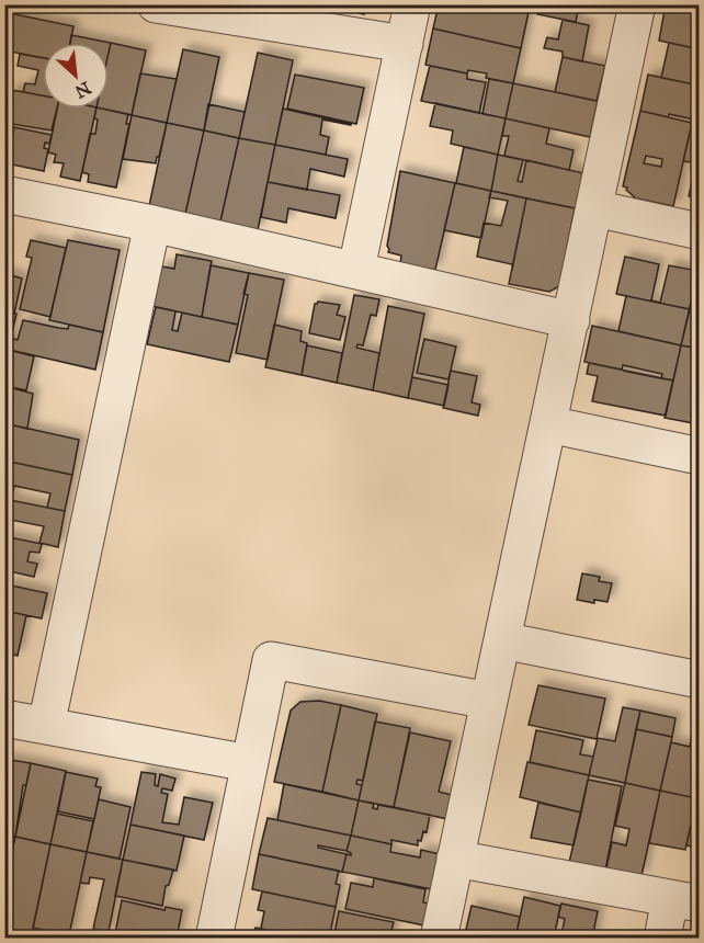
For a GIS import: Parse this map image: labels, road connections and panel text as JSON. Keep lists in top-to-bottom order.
{
  "north": "bottom right"
}
